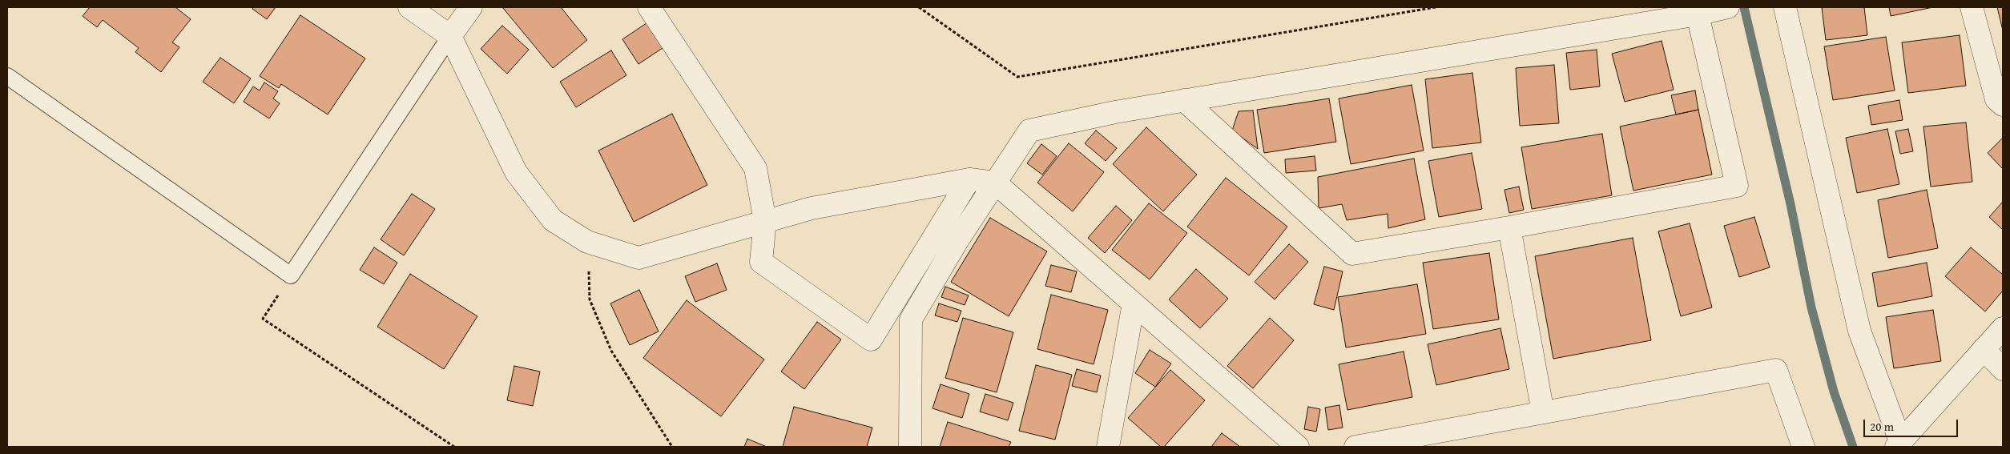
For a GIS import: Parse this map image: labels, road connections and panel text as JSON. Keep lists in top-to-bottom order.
{
  "scale_bar": "20 m"
}
